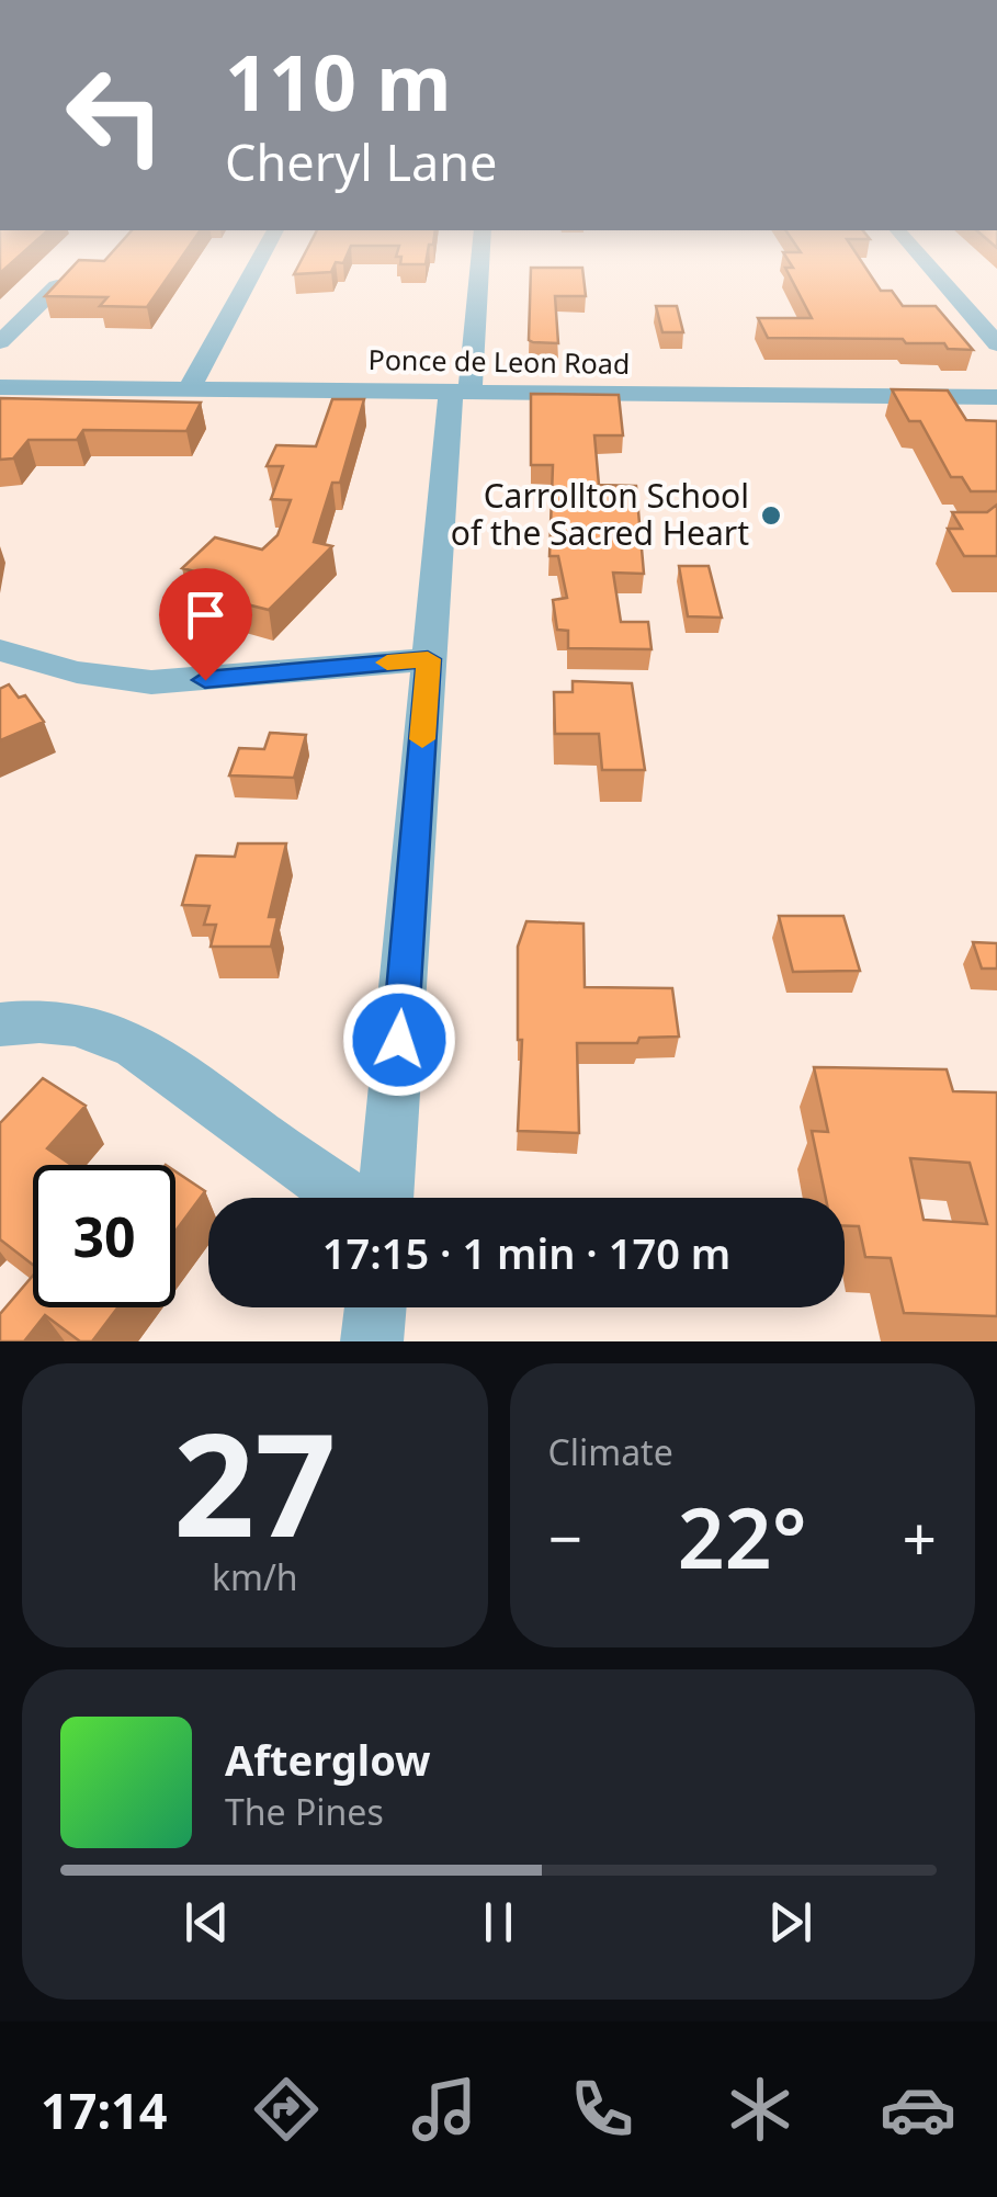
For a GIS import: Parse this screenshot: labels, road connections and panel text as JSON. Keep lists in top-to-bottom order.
{
  "streets": {
    "street": ["Ponce de Leon Road"]
  },
  "places": ["Carrollton School of the Sacred Heart"],
  "page": {
    "turn": ["110 m", "Cheryl Lane"],
    "limit": "30",
    "trip": "17:15 · 1 min · 170 m",
    "tile": [
      ["27", "km/h"],
      "Climate"
    ],
    "heat": ["−", "22°", "+"],
    "song": ["Afterglow", "The Pines"],
    "tabs": "17:14"
  }
}
